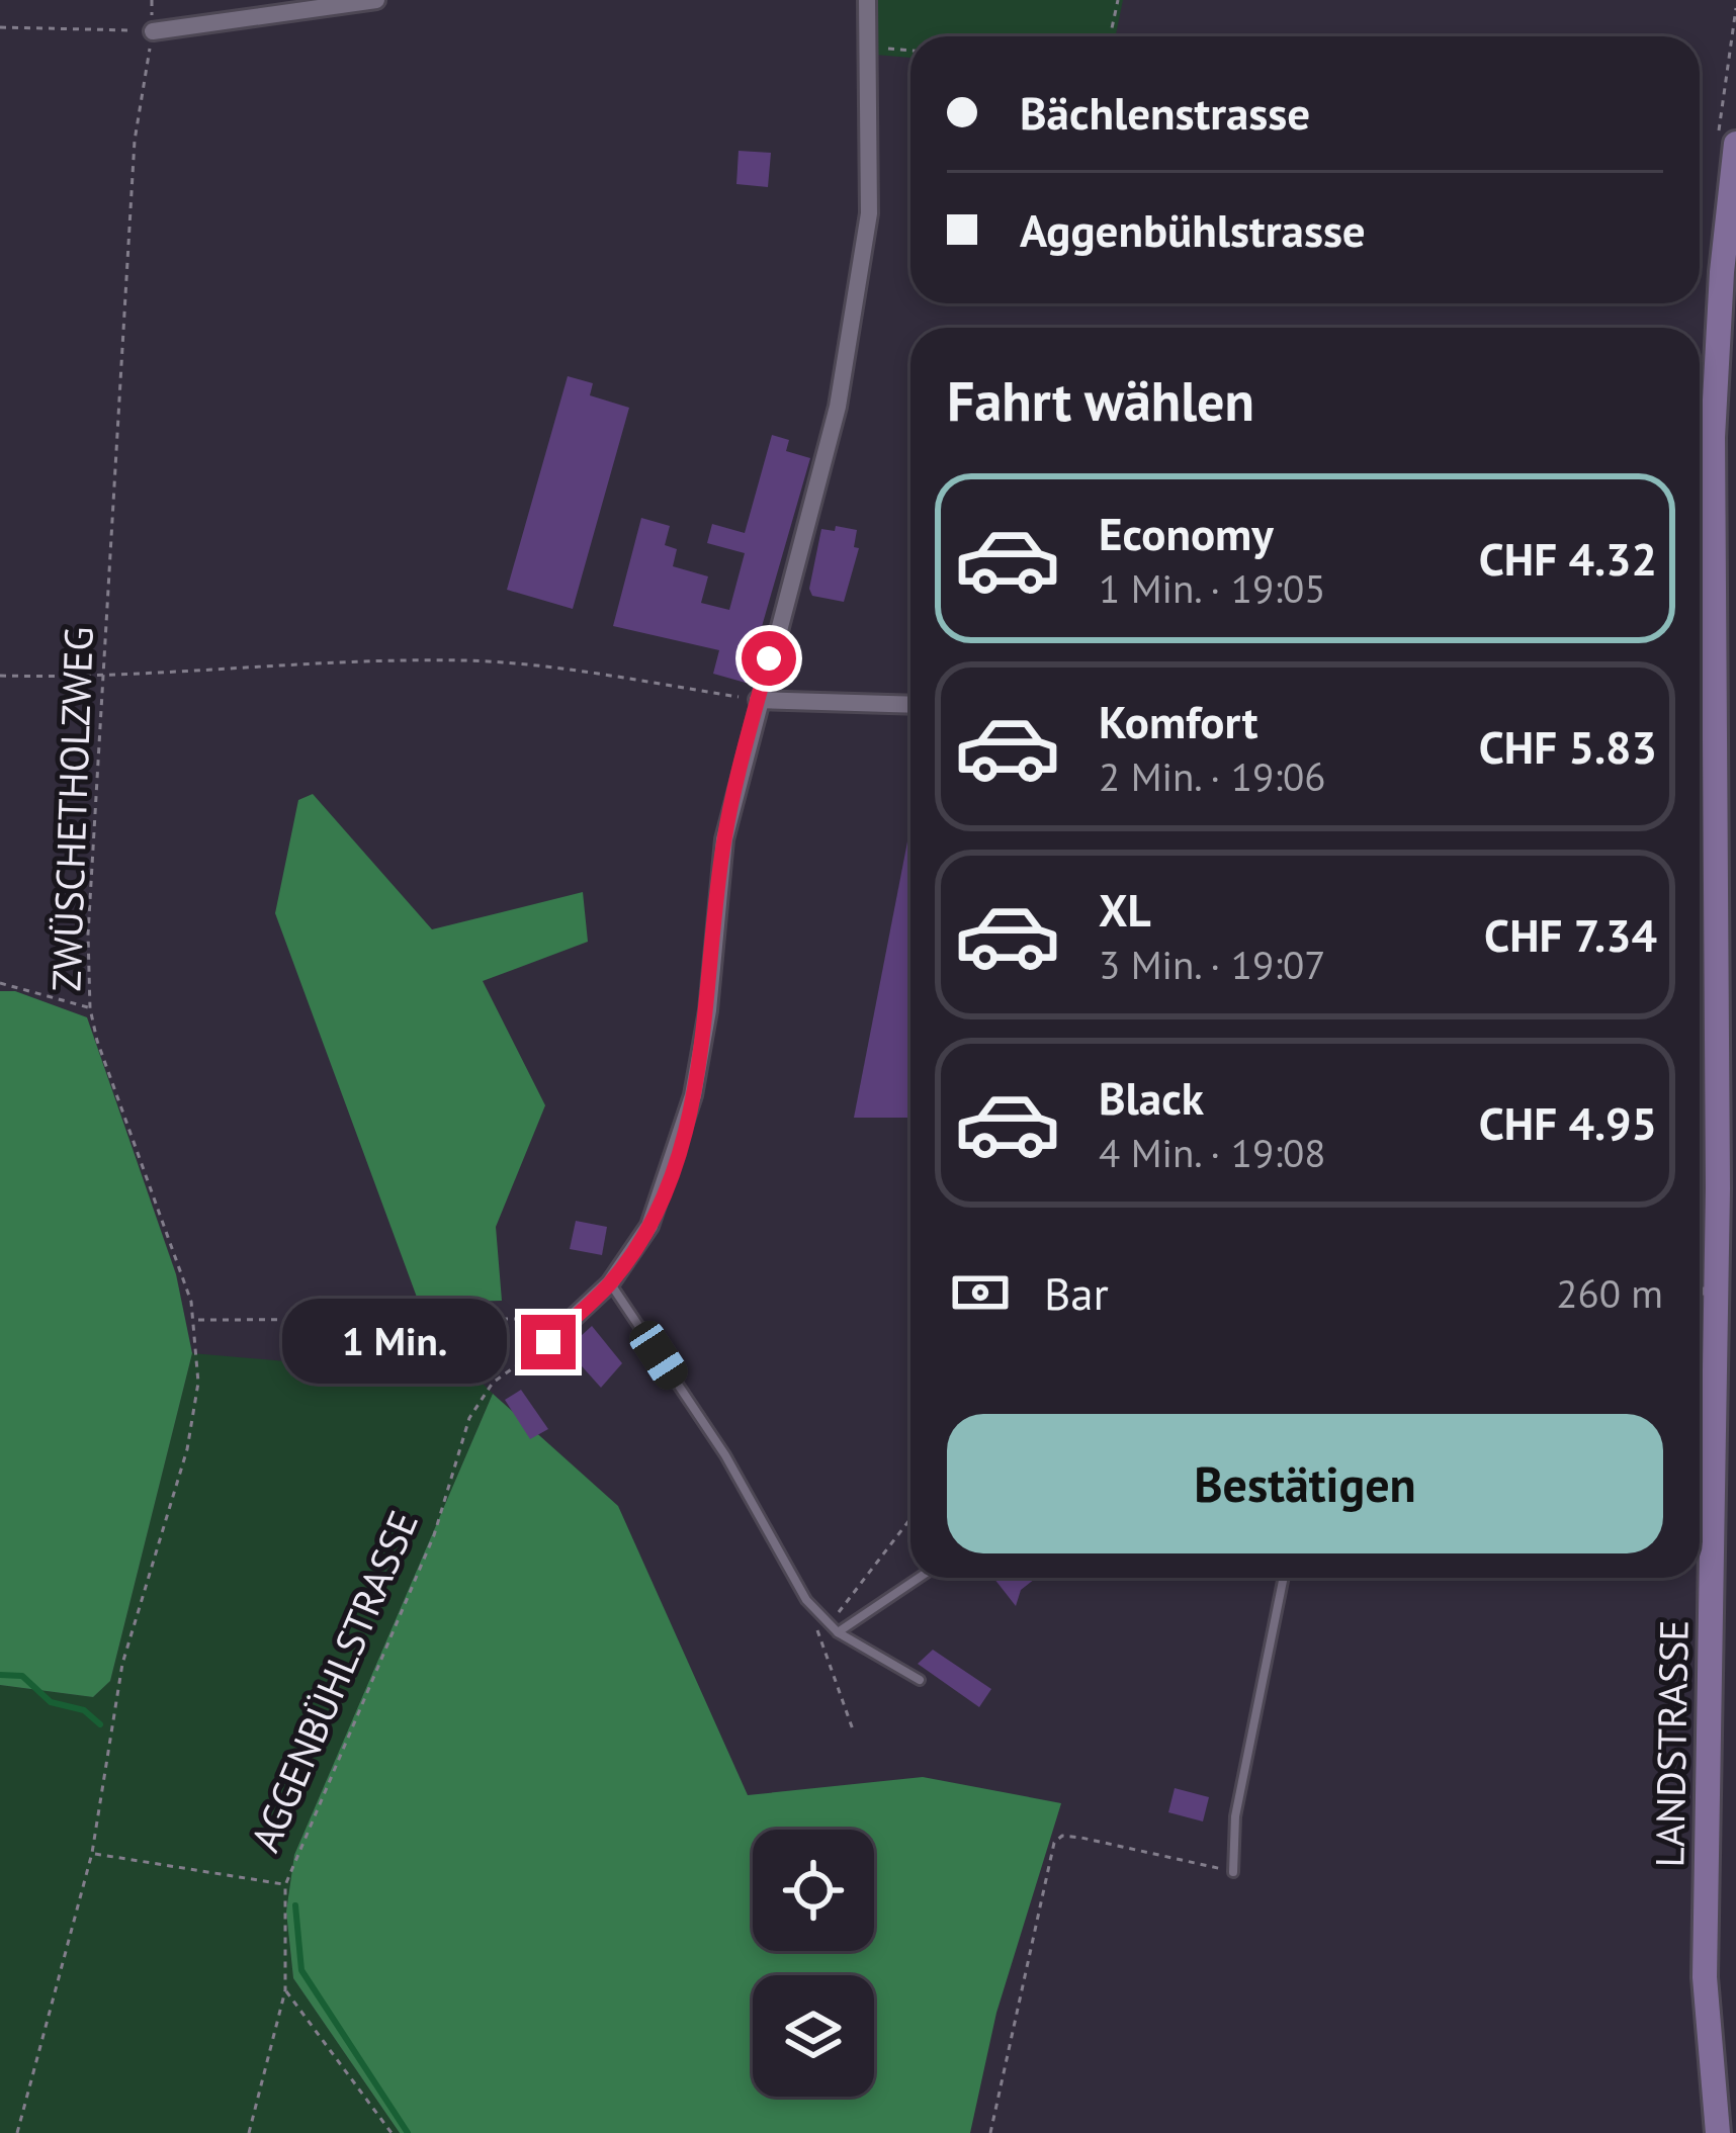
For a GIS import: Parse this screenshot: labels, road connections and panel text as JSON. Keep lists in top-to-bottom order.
{
  "streets": {
    "main road": ["LANDSTRASSE"],
    "path": ["ZWÜSCHETHOLZWEG", "AGGENBÜHLSTRASSE"]
  },
  "page": {
    "banner": ["Bächlenstrasse", "Aggenbühlstrasse"],
    "heading": "Fahrt wählen",
    "list": [
      {
        "name": "Economy",
        "note": "1 Min. · 19:05",
        "value": "CHF 4.32"
      },
      {
        "name": "Komfort",
        "note": "2 Min. · 19:06",
        "value": "CHF 5.83"
      },
      {
        "name": "XL",
        "note": "3 Min. · 19:07",
        "value": "CHF 7.34"
      },
      {
        "name": "Black",
        "note": "4 Min. · 19:08",
        "value": "CHF 4.95"
      }
    ],
    "pay": ["Bar", "260 m"],
    "bubble": "1 Min.",
    "buttons": "Bestätigen"
  }
}
